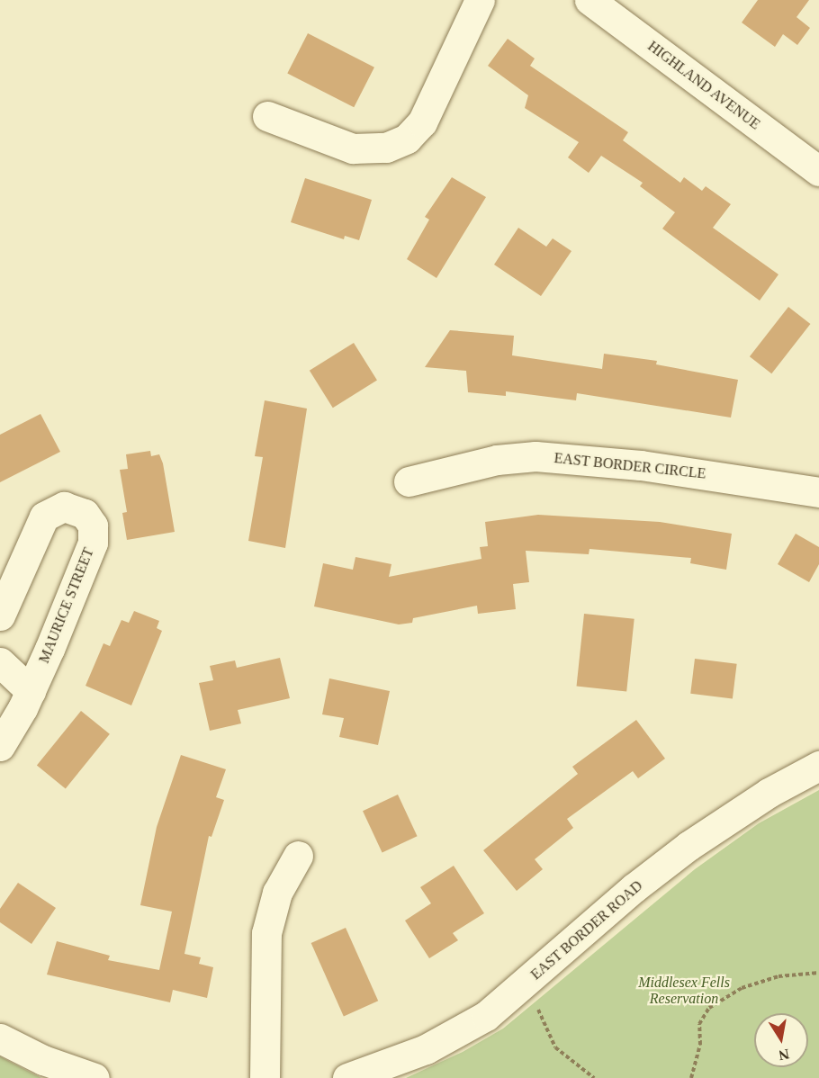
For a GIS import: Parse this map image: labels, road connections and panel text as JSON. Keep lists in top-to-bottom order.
{
  "streets": {
    "street": [
      "HIGHLAND AVENUE",
      "EAST BORDER CIRCLE",
      "MAURICE STREET",
      "EAST BORDER ROAD"
    ]
  },
  "parks": ["Middlesex Fells Reservation"],
  "north": "bottom"
}
